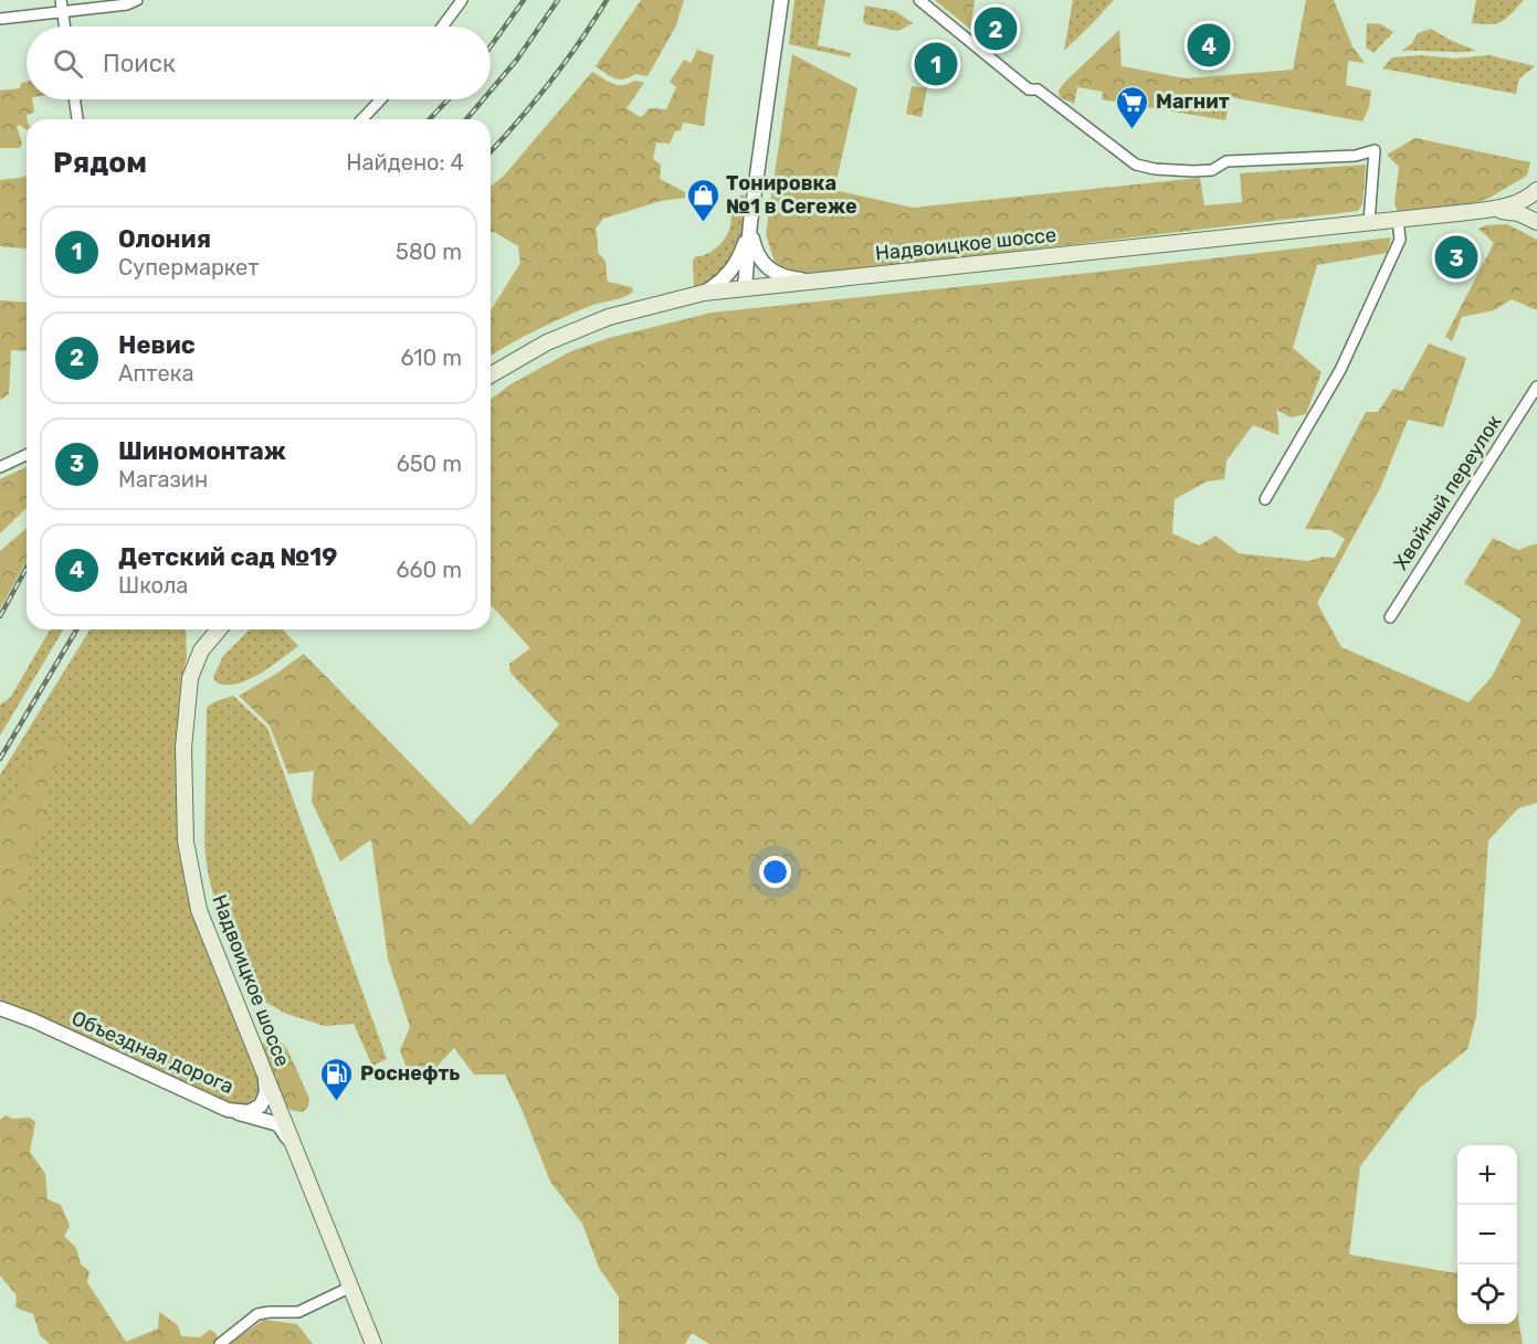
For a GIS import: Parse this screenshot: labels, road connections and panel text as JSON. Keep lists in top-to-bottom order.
{
  "streets": {
    "main road": ["Надвоицкое шоссе"],
    "street": ["Хвойный переулок", "Объездная дорога"]
  },
  "crossings": [
    ["Надвоицкое шоссе", "Объездная дорога"]
  ],
  "places": {
    "supermarket": ["Магнит"],
    "shop": ["Тонировка №1 в Сегеже"],
    "fuel station": ["Роснефть"]
  },
  "page": {
    "pins": [
      "2",
      "4",
      "1",
      "3"
    ],
    "search": "Поиск",
    "heading": ["Рядом", "Найдено: 4"],
    "list": [
      {
        "mark": "1",
        "name": "Олония",
        "note": "Супермаркет",
        "value": "580 m"
      },
      {
        "mark": "2",
        "name": "Невис",
        "note": "Аптека",
        "value": "610 m"
      },
      {
        "mark": "3",
        "name": "Шиномонтаж",
        "note": "Магазин",
        "value": "650 m"
      },
      {
        "mark": "4",
        "name": "Детский сад №19",
        "note": "Школа",
        "value": "660 m"
      }
    ],
    "map_buttons": ["+", "−"]
  }
}
